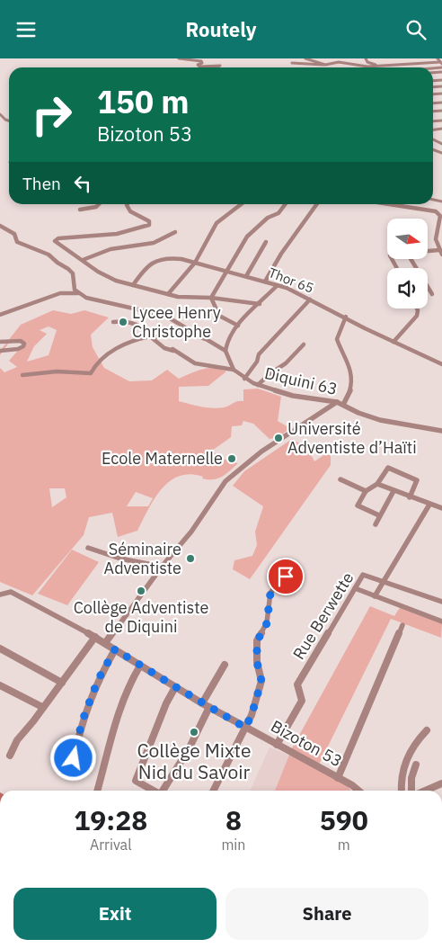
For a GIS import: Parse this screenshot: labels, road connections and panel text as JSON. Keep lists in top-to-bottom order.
{
  "streets": {
    "street": [
      "Thor 65",
      "Diquini 63",
      "Rue Berwette",
      "Bizoton 53"
    ]
  },
  "crossings": [
    ["Rue Berwette", "Bizoton 53"]
  ],
  "places": [
    "Lycee Henry Christophe",
    "Université Adventiste d’Haïti",
    "Ecole Maternelle",
    "Séminaire Adventiste",
    "Collège Adventiste de Diquini",
    "Collège Mixte Nid du Savoir"
  ],
  "north": "right",
  "page": {
    "header": "Routely",
    "turn": ["150 m", "Bizoton 53"],
    "then": "Then",
    "eta": [
      "19:28",
      "Arrival",
      "8",
      "min",
      "590",
      "m"
    ],
    "buttons": ["Exit", "Share"]
  }
}
